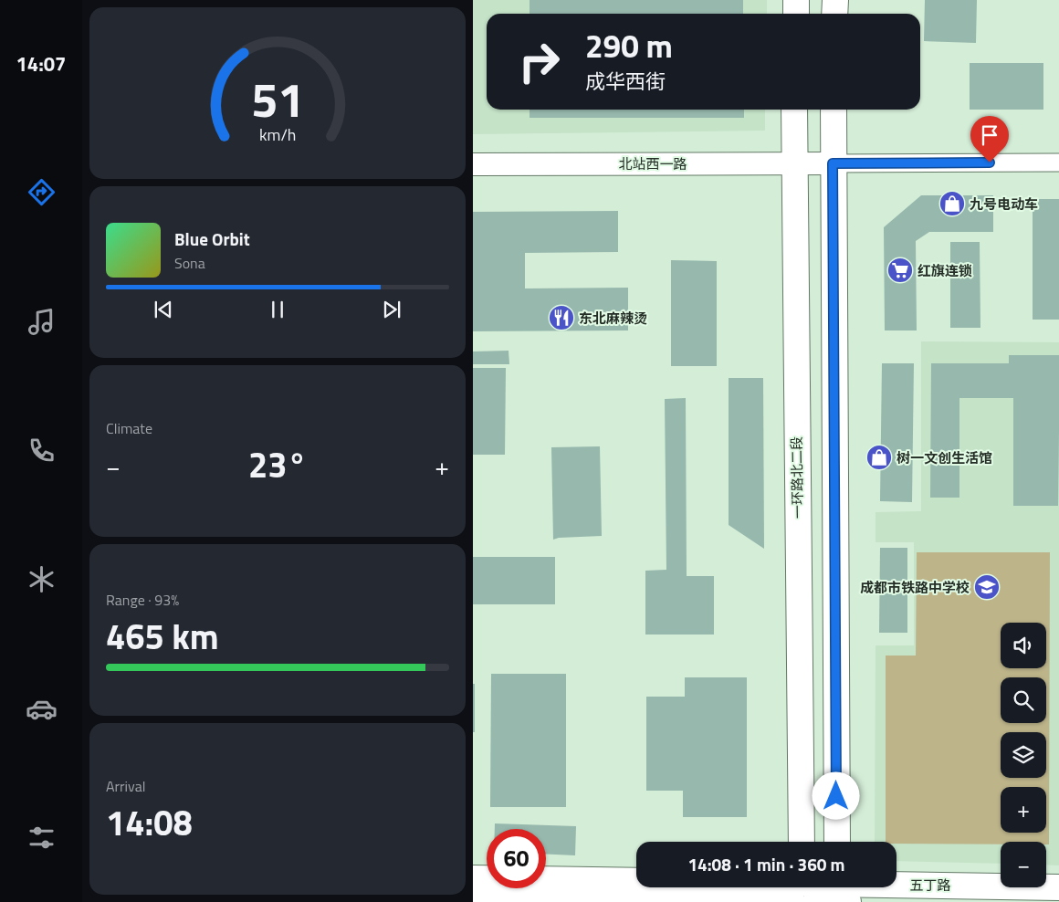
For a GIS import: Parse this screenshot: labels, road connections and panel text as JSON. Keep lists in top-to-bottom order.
{
  "streets": {
    "main road": ["一环路北二段", "五丁路"],
    "street": ["北站西一路"]
  },
  "crossings": [
    ["北站西一路", "一环路北二段"]
  ],
  "places": {
    "shop": ["九号电动车", "树一文创生活馆"],
    "supermarket": ["红旗连锁"],
    "restaurant": ["东北麻辣烫"],
    "school or university": ["成都市铁路中学校"]
  },
  "page": {
    "tabs": "14:07",
    "turn": ["290 m", "成华西街"],
    "song": ["Blue Orbit", "Sona"],
    "tile": [
      "Climate",
      ["Range · 93%", "465 km"],
      ["Arrival", "14:08"]
    ],
    "heat": ["−", "23°", "+"],
    "map_buttons": ["+", "−"],
    "limit": "60",
    "trip": "14:08 · 1 min · 360 m",
    "gauge": ["51", "km/h"]
  }
}
